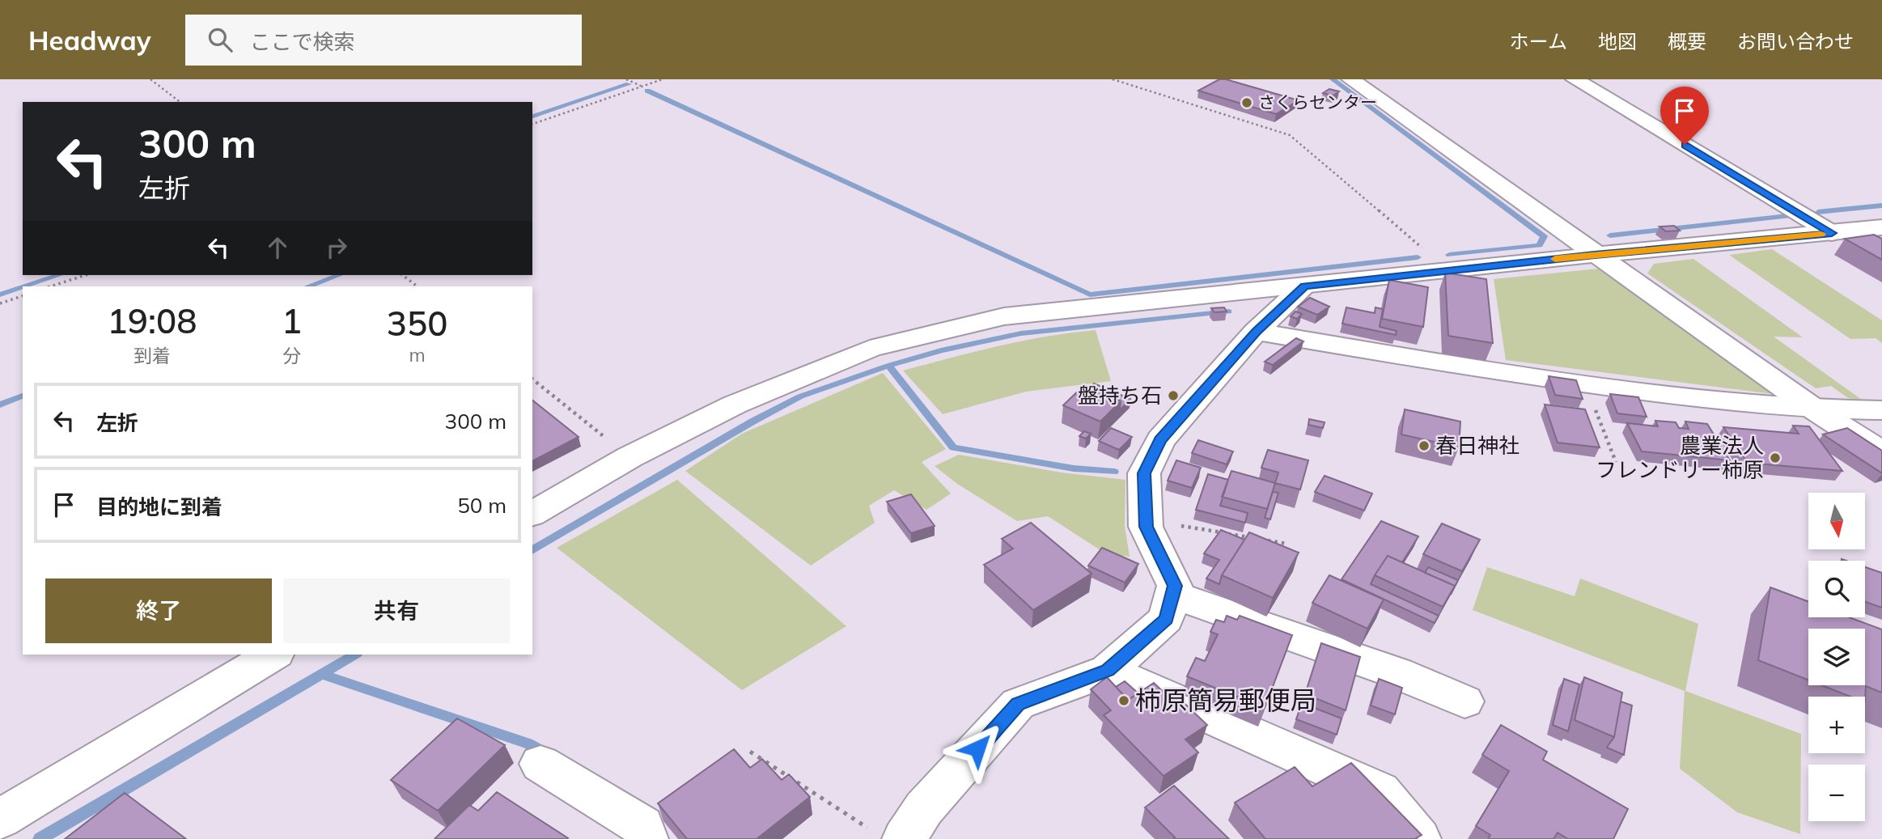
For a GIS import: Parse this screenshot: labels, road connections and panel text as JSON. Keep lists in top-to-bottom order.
{
  "places": [
    "さくらセンター",
    "盤持ち石",
    "春日神社",
    "農業法人 フレンドリー柿原",
    "柿原簡易郵便局"
  ],
  "north": "bottom",
  "page": {
    "header": "Headway",
    "search": "ここで検索",
    "nav": [
      "ホーム",
      "地図",
      "概要",
      "お問い合わせ"
    ],
    "turn": ["300 m", "左折"],
    "eta": [
      "19:08",
      "到着",
      "1",
      "分",
      "350",
      "m"
    ],
    "list": [
      {
        "name": "左折",
        "value": "300 m"
      },
      {
        "name": "目的地に到着",
        "value": "50 m"
      }
    ],
    "map_buttons": ["+", "−"],
    "buttons": ["終了", "共有"]
  }
}
